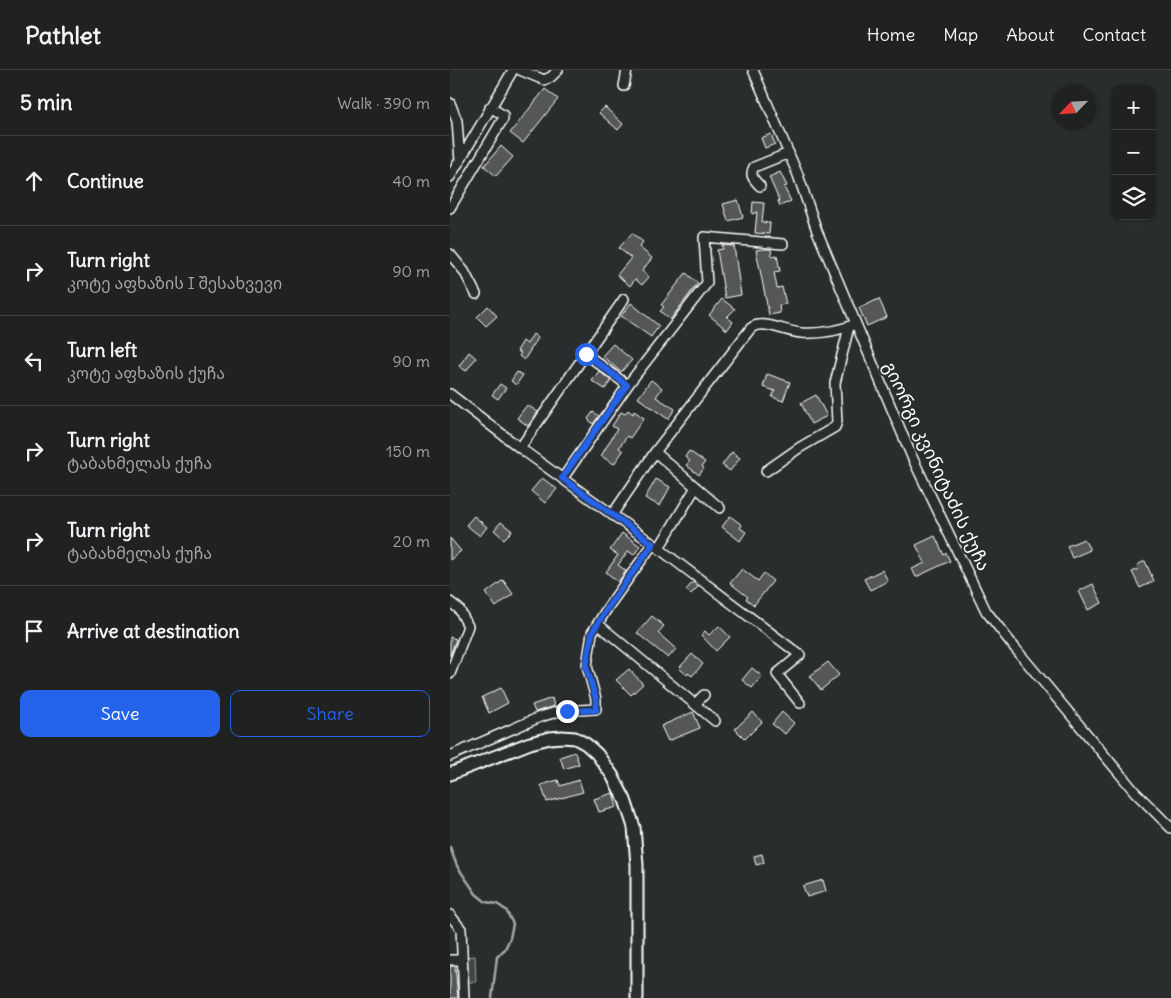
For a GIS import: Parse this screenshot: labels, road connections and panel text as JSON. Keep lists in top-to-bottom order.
{
  "streets": {
    "street": ["გიორგი კვინიტაძის ქუჩა"]
  },
  "north": "bottom left",
  "page": {
    "header": "Pathlet",
    "nav": [
      "Home",
      "Map",
      "About",
      "Contact"
    ],
    "heading": ["5 min", "Walk · 390 m"],
    "map_buttons": ["+", "−"],
    "list": [
      ["Continue", "40 m"],
      ["Turn right", "კოტე აფხაზის I შესახვევი", "90 m"],
      ["Turn left", "კოტე აფხაზის ქუჩა", "90 m"],
      ["Turn right", "ტაბახმელას ქუჩა", "150 m"],
      ["Turn right", "ტაბახმელას ქუჩა", "20 m"],
      "Arrive at destination"
    ],
    "buttons": ["Save", "Share"]
  }
}
